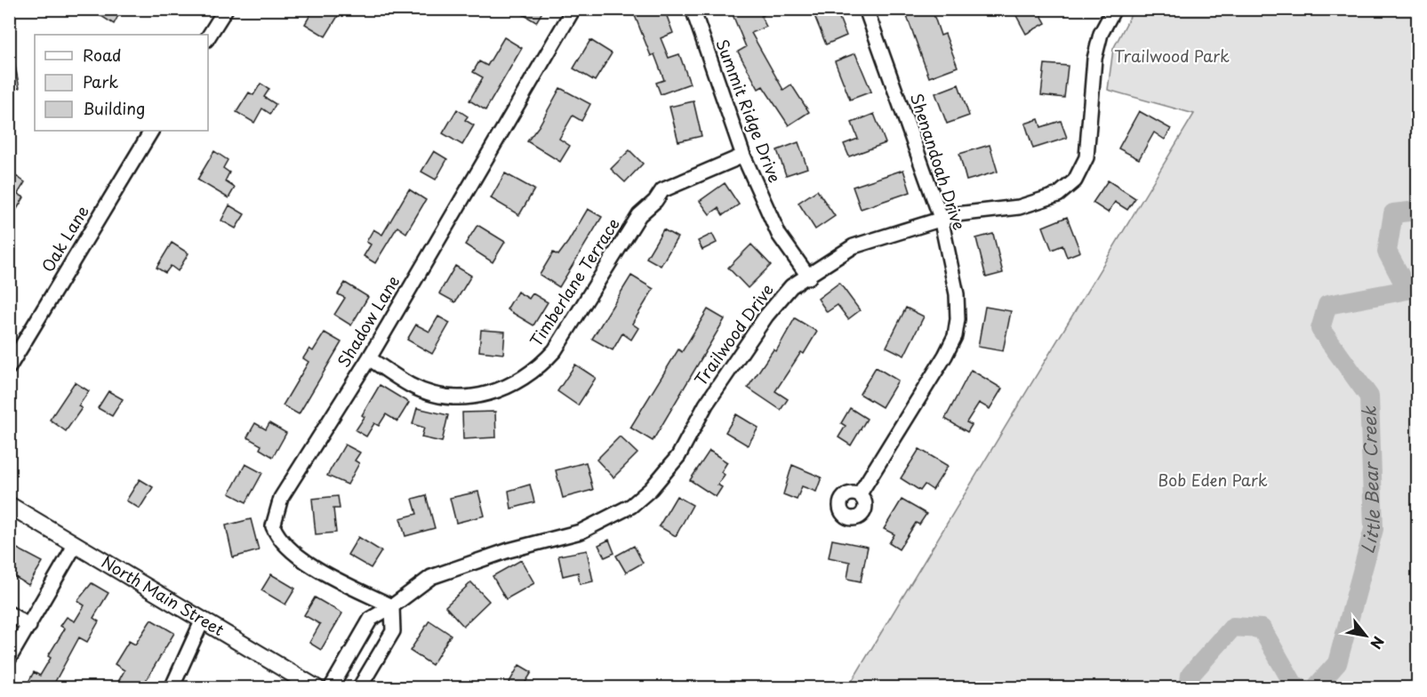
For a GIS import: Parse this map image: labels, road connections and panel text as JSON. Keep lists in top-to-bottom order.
{
  "streets": {
    "main road": ["North Main Street"],
    "street": [
      "Summit Ridge Drive",
      "Shenandoah Drive",
      "Oak Lane",
      "Timberlane Terrace",
      "Shadow Lane",
      "Trailwood Drive"
    ]
  },
  "crossings": [
    ["Summit Ridge Drive", "Timberlane Terrace"],
    ["Summit Ridge Drive", "Trailwood Drive"],
    ["Shenandoah Drive", "Trailwood Drive"],
    ["Timberlane Terrace", "Shadow Lane"],
    ["Shadow Lane", "Trailwood Drive"]
  ],
  "water": ["Little Bear Creek"],
  "parks": ["Trailwood Park", "Bob Eden Park"],
  "legend": ["Road", "Park", "Building"],
  "north": "bottom right"
}
